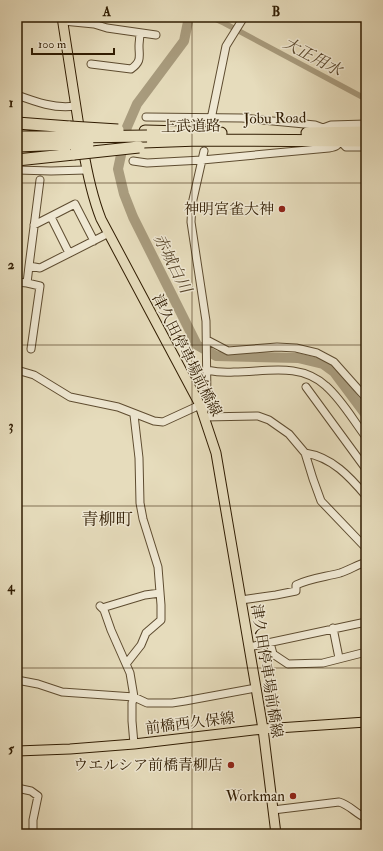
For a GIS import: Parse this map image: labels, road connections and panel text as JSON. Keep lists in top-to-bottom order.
{
  "streets": {
    "highway": ["Jobu Road", "上武道路"],
    "main road": ["津久田停車場前橋線", "前橋西久保線"]
  },
  "crossings": [
    ["Jobu Road", "上武道路"],
    ["津久田停車場前橋線", "前橋西久保線"]
  ],
  "districts": ["青柳町"],
  "water": ["大正用水", "赤城白川"],
  "places": ["神明宮雀大神", "ウエルシア前橋青柳店", "Workman"],
  "scale_bar": "100 m",
  "grid": {
    "columns": ["A", "B"],
    "rows": [
      "1",
      "2",
      "3",
      "4",
      "5"
    ]
  }
}
